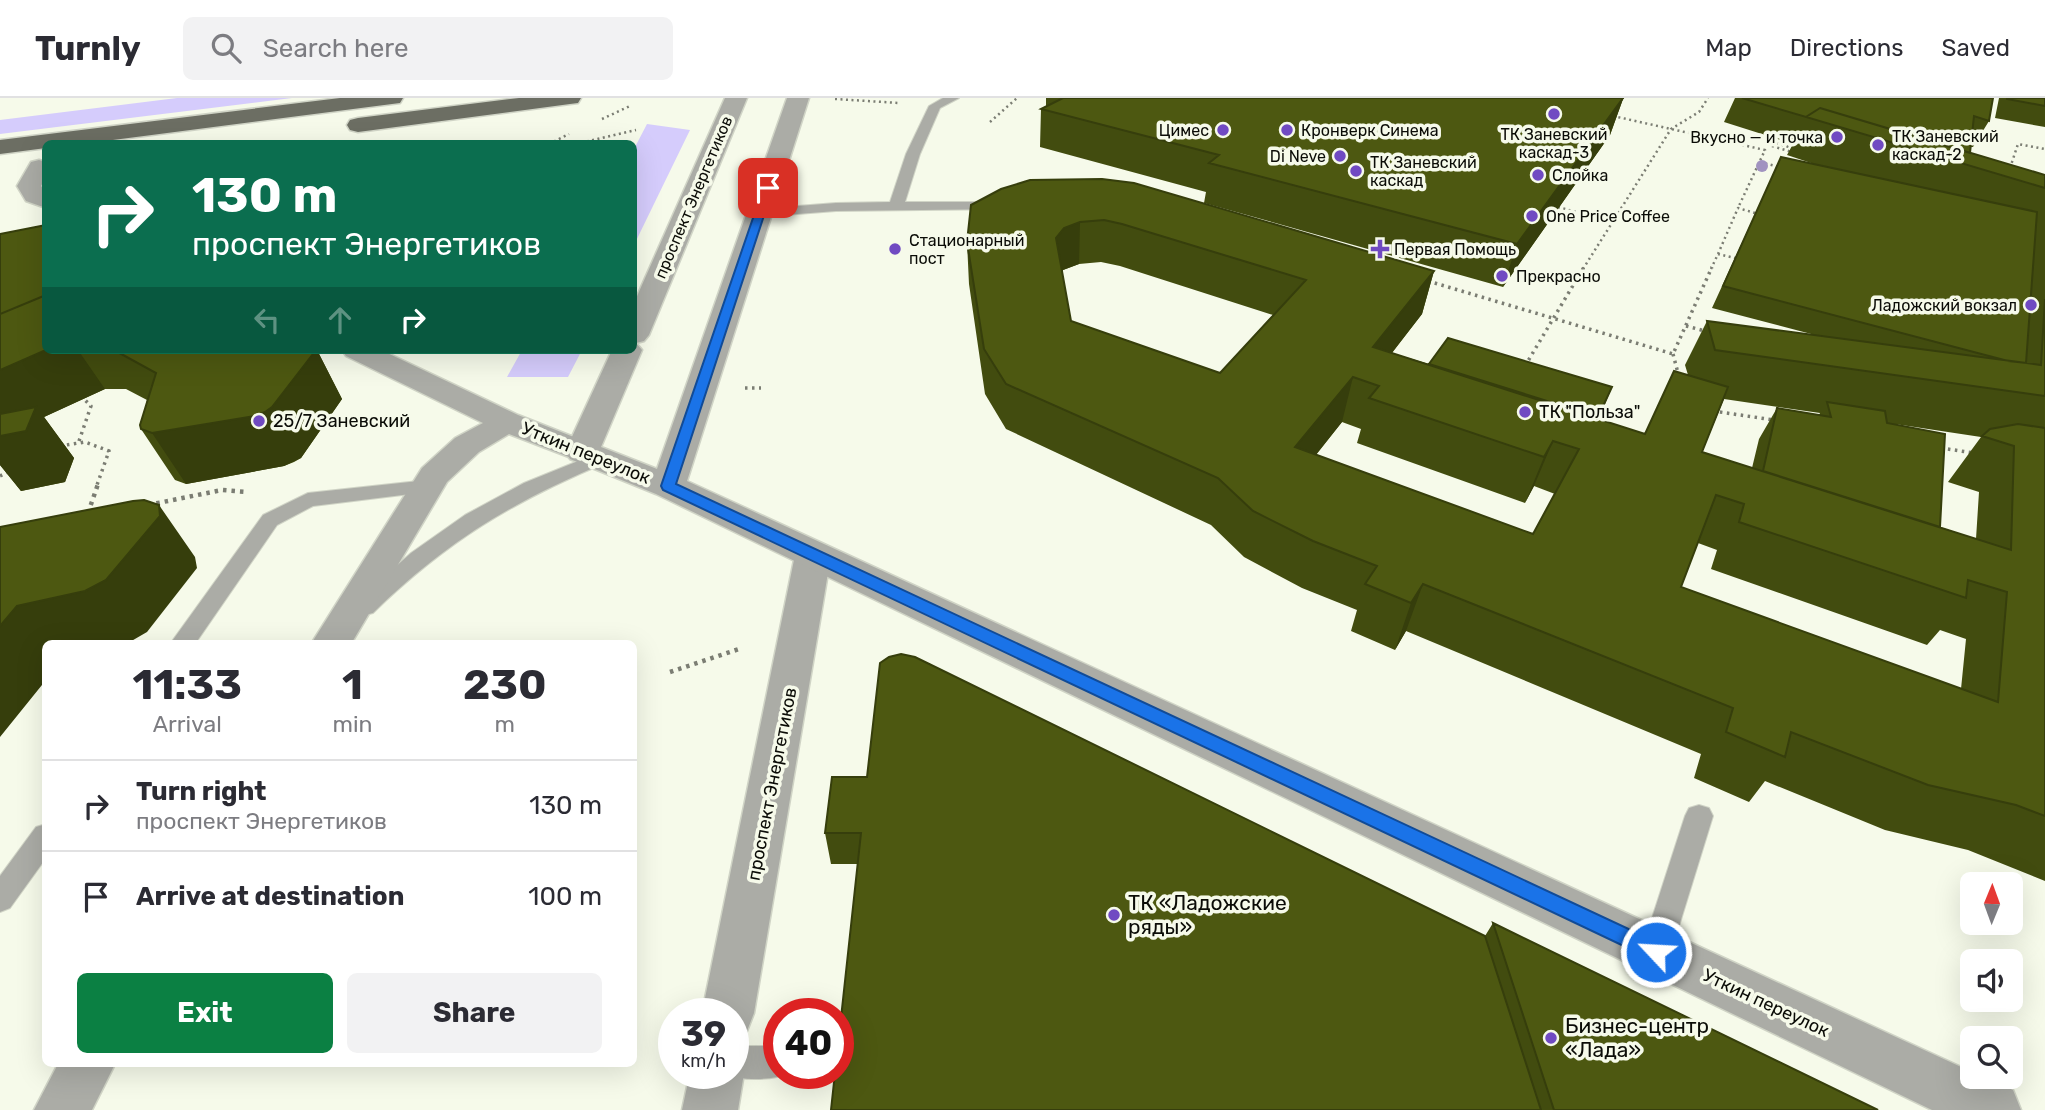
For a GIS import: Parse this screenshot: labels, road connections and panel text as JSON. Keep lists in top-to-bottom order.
{
  "streets": {
    "street": ["проспект Энергетиков", "Уткин переулок"]
  },
  "crossings": [
    ["проспект Энергетиков", "Уткин переулок"]
  ],
  "places": {
    "other": [
      "ТК Заневский каскад-3",
      "Цимес",
      "Кронверк Синема",
      "Вкусно — и точка",
      "ТК Заневский каскад-2",
      "Di Neve",
      "ТК Заневский каскад",
      "Слойка",
      "One Price Coffee",
      "Стационарный пост",
      "Прекрасно",
      "Ладожский вокзал",
      "ТК \"Польза\"",
      "25/7 Заневский",
      "ТК «Ладожские ряды»",
      "Бизнес-центр «Лада»"
    ],
    "health": ["Первая Помощь"]
  },
  "north": "top",
  "page": {
    "header": "Turnly",
    "search": "Search here",
    "nav": ["Map", "Directions", "Saved"],
    "turn": ["130 m", "проспект Энергетиков"],
    "eta": [
      "11:33",
      "Arrival",
      "1",
      "min",
      "230",
      "m"
    ],
    "list": [
      {
        "name": "Turn right",
        "note": "проспект Энергетиков",
        "value": "130 m"
      },
      {
        "name": "Arrive at destination",
        "value": "100 m"
      }
    ],
    "buttons": ["Exit", "Share"],
    "speed": "39 km/h",
    "limit": "40"
  }
}
